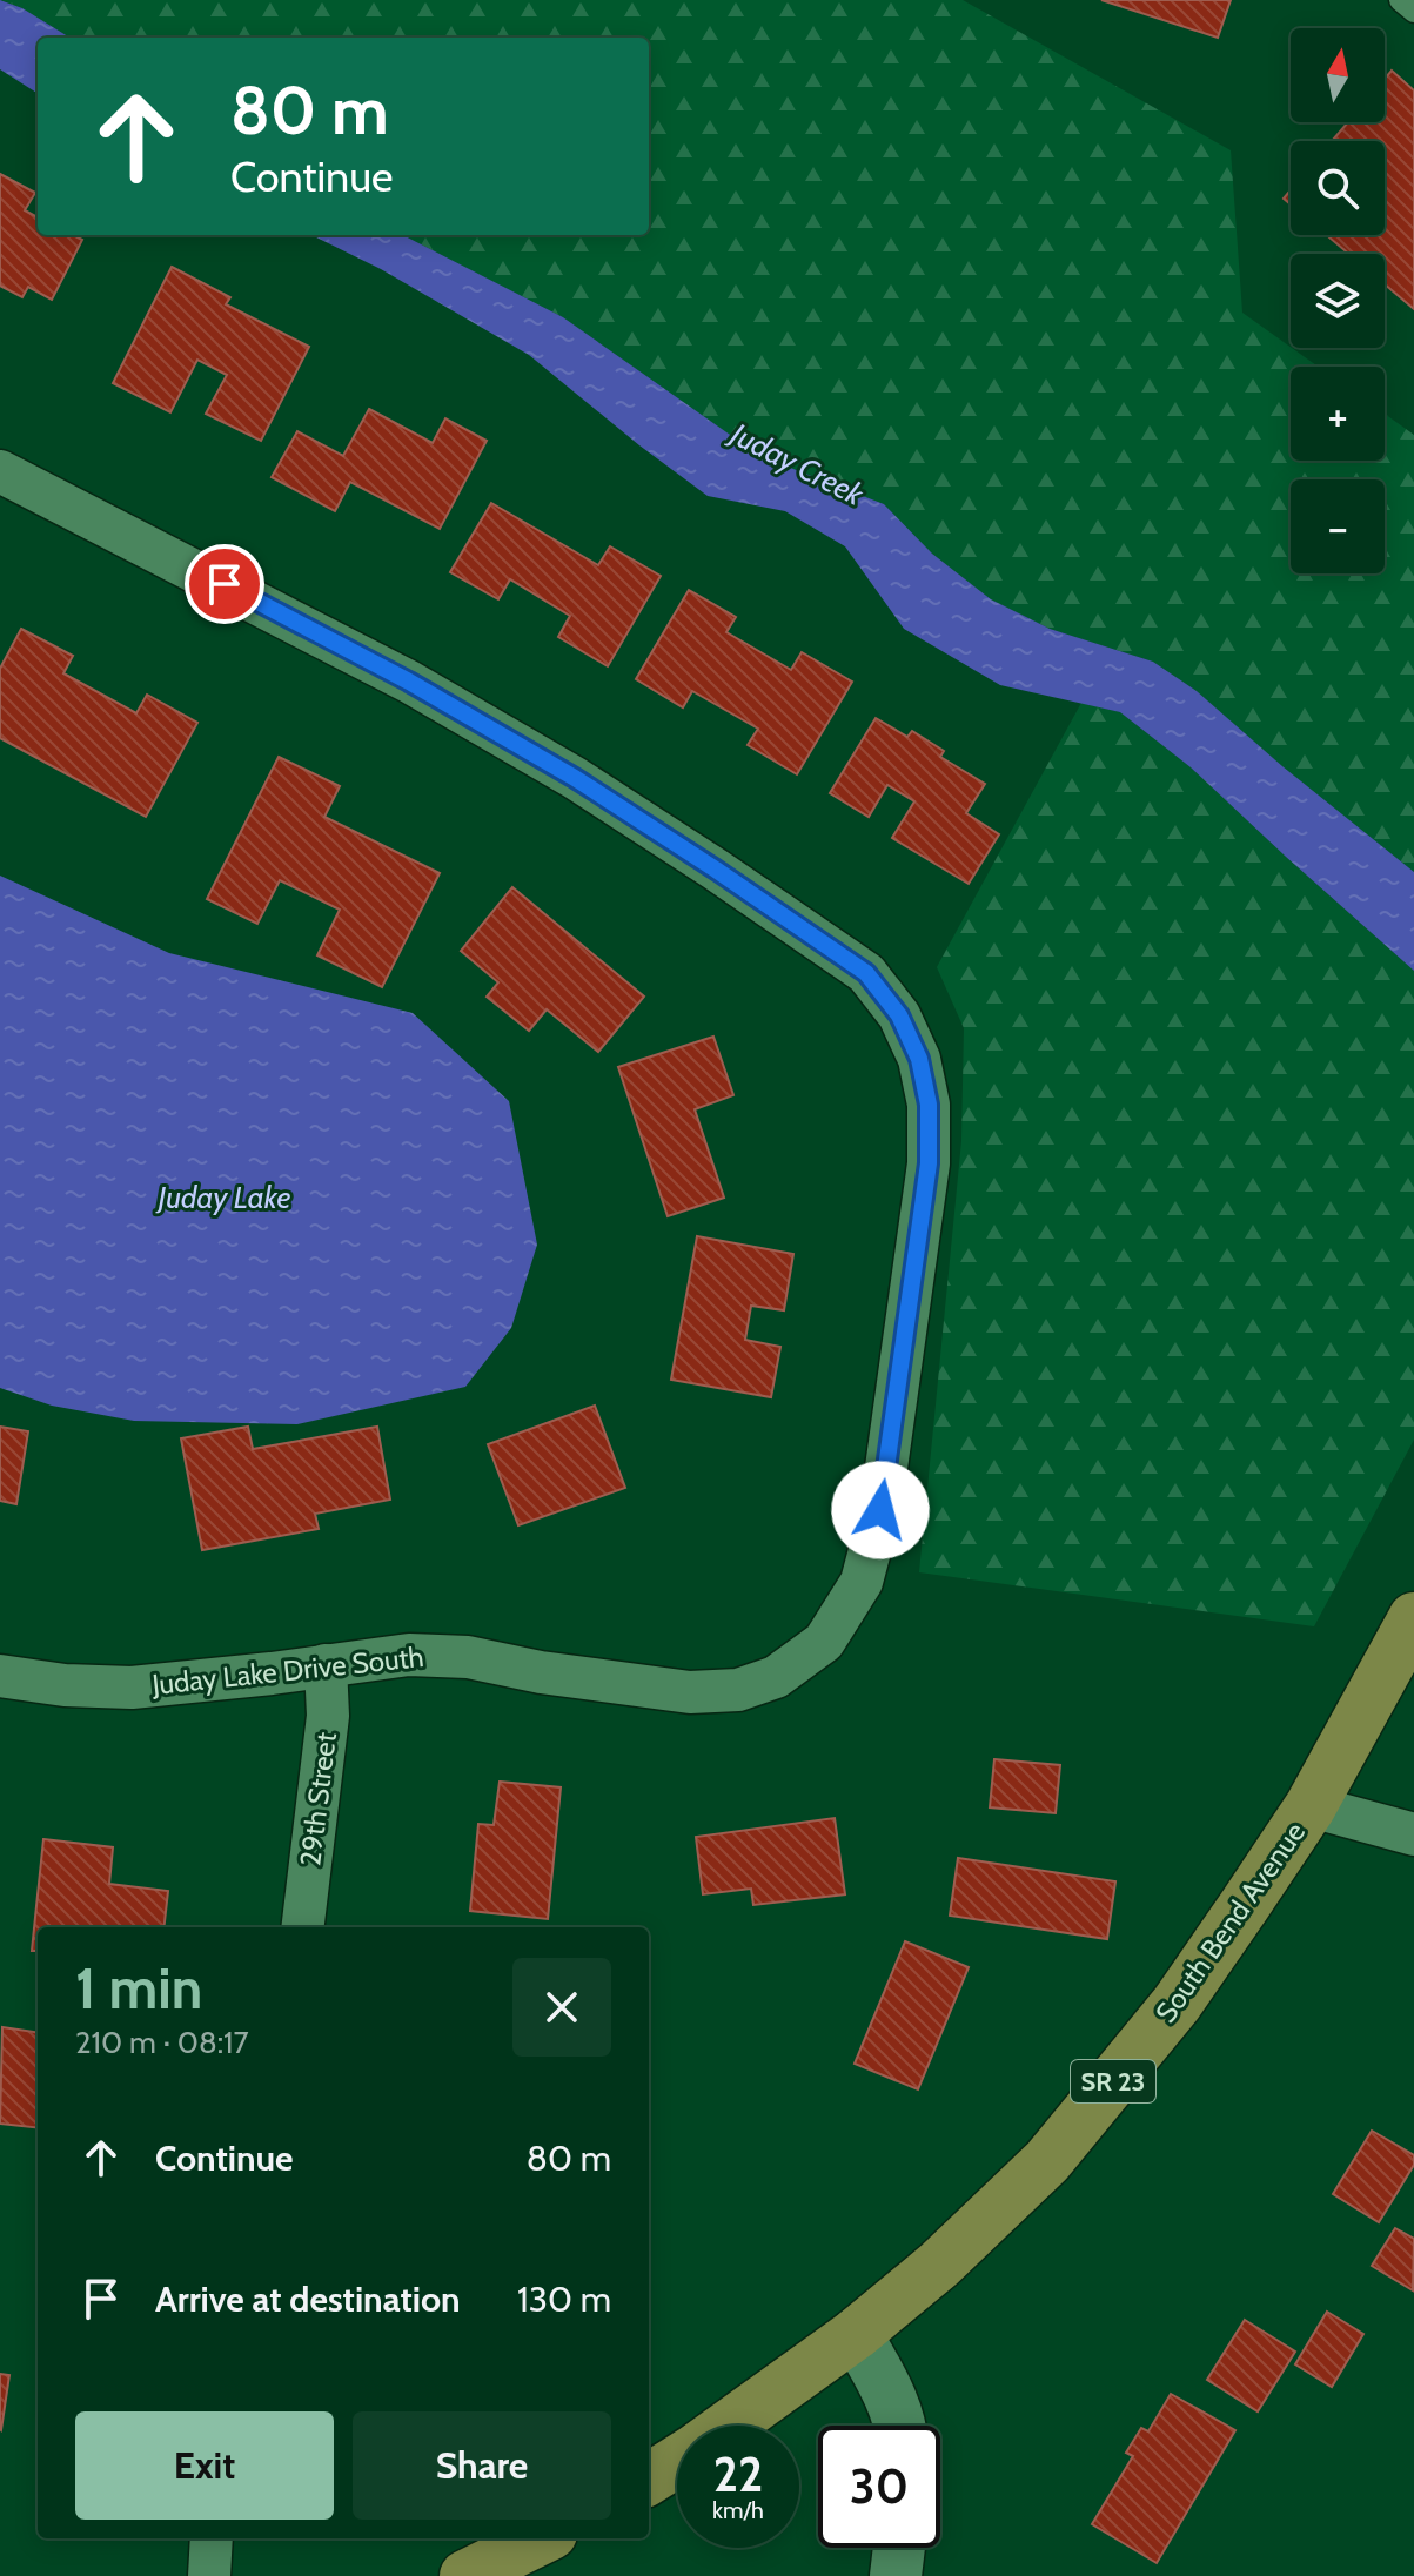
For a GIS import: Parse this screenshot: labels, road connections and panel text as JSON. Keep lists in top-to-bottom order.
{
  "streets": {
    "main road": ["South Bend Avenue", "SR 23"],
    "street": ["Juday Lake Drive South", "29th Street"]
  },
  "crossings": [
    ["Juday Lake Drive South", "29th Street"]
  ],
  "water": ["Juday Creek", "Juday Lake"],
  "north": "top",
  "page": {
    "map_buttons": ["+", "−"],
    "turn": ["80 m", "Continue"],
    "heading": ["1 min", "210 m · 08:17"],
    "list": [
      {
        "name": "Continue",
        "value": "80 m"
      },
      {
        "name": "Arrive at destination",
        "value": "130 m"
      }
    ],
    "buttons": ["Exit", "Share"],
    "speed": "22 km/h",
    "limit": "30"
  }
}
